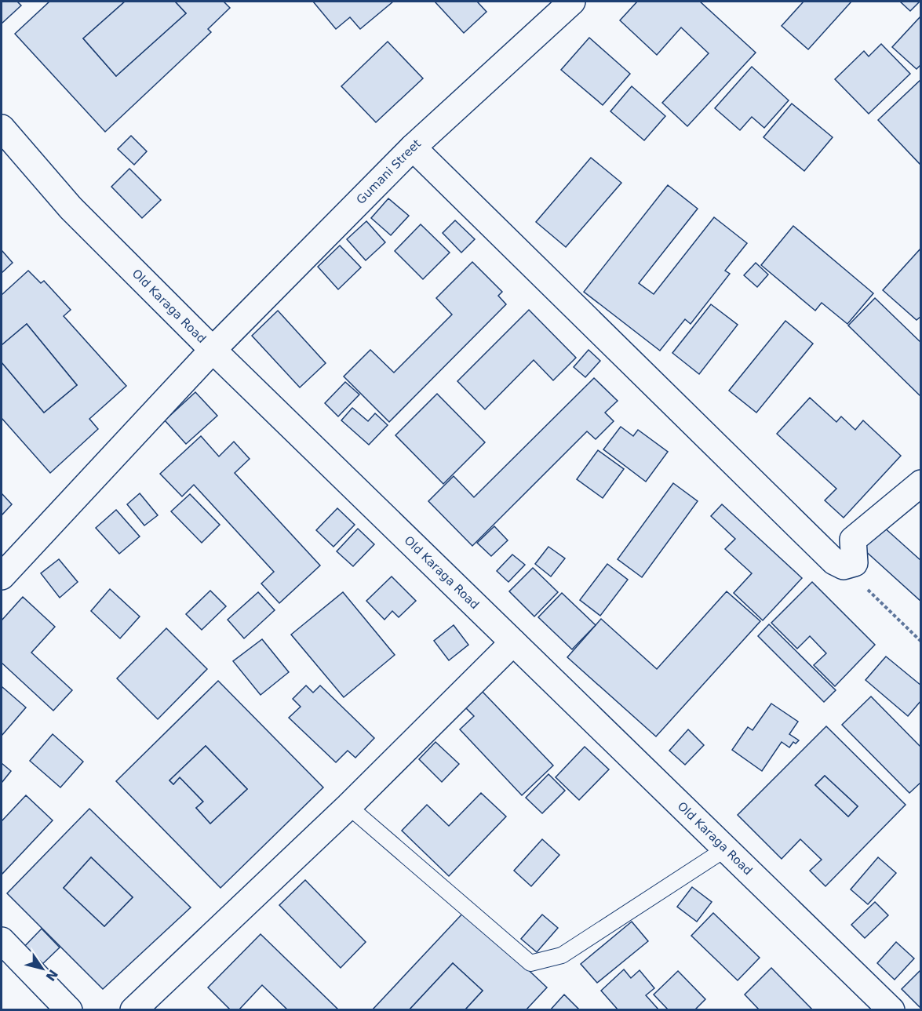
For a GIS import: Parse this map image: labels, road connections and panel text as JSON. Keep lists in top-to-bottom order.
{
  "streets": {
    "street": ["Gumani Street", "Old Karaga Road"]
  },
  "crossings": [
    ["Gumani Street", "Old Karaga Road"]
  ],
  "north": "bottom right"
}
